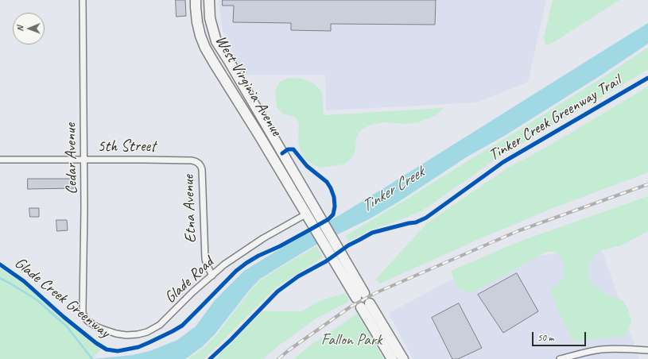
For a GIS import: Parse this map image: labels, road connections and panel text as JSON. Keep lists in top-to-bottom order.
{
  "streets": {
    "main road": ["West Virginia Avenue"],
    "street": [
      "5th Street",
      "Cedar Avenue",
      "Etna Avenue",
      "Glade Road"
    ],
    "cycle path": ["Tinker Creek Greenway Trail", "Glade Creek Greenway"]
  },
  "crossings": [
    ["West Virginia Avenue", "Glade Road"],
    ["5th Street", "Cedar Avenue"],
    ["5th Street", "Etna Avenue"],
    ["Cedar Avenue", "Glade Road"],
    ["Etna Avenue", "Glade Road"]
  ],
  "water": ["Tinker Creek"],
  "parks": ["Fallon Park"],
  "scale_bar": "50 m",
  "north": "left"
}
